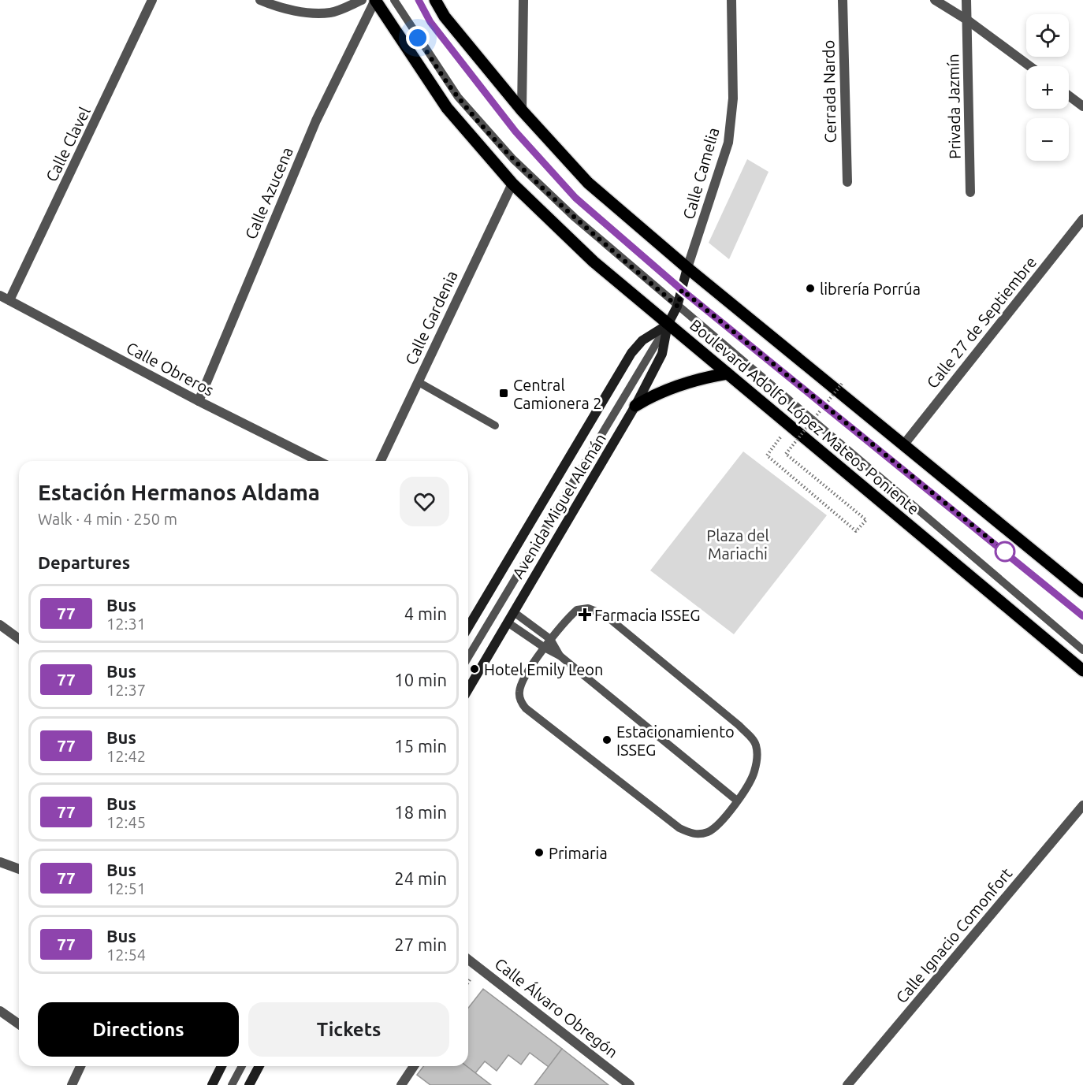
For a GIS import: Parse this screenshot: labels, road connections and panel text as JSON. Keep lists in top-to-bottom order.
{
  "streets": {
    "main road": ["Boulevard Adolfo López Mateos Poniente", "Avenida Miguel Alemán"],
    "street": [
      "Cerrada Nardo",
      "Privada Jazmín",
      "Calle Clavel",
      "Calle Camelia",
      "Calle Azucena",
      "Calle Gardenia",
      "Calle 27 de Septiembre",
      "Calle Obreros",
      "Calle Ignacio Comonfort",
      "Calle Álvaro Obregón"
    ]
  },
  "crossings": [
    ["Calle Clavel", "Calle Obreros"],
    ["Calle Camelia", "Avenida Miguel Alemán"],
    ["Calle Azucena", "Calle Obreros"],
    ["Calle Azucena", "Boulevard Adolfo López Mateos Poniente"],
    ["Calle Gardenia", "Boulevard Adolfo López Mateos Poniente"],
    ["Boulevard Adolfo López Mateos Poniente", "Avenida Miguel Alemán"]
  ],
  "parks": ["Plaza del Mariachi"],
  "places": {
    "other": [
      "librería Porrúa",
      "Hotel Emily Leon",
      "Estacionamiento ISSEG",
      "Primaria"
    ],
    "transit": ["Central Camionera 2"],
    "health": ["Farmacia ISSEG"]
  },
  "lines": ["bus line 77"],
  "page": {
    "map_buttons": ["+", "−"],
    "heading": [
      ["Estación Hermanos Aldama", "Walk · 4 min · 250 m"],
      "Departures"
    ],
    "list": [
      {
        "mark": "77",
        "name": "Bus",
        "note": "12:31",
        "value": "4 min"
      },
      {
        "mark": "77",
        "name": "Bus",
        "note": "12:37",
        "value": "10 min"
      },
      {
        "mark": "77",
        "name": "Bus",
        "note": "12:42",
        "value": "15 min"
      },
      {
        "mark": "77",
        "name": "Bus",
        "note": "12:45",
        "value": "18 min"
      },
      {
        "mark": "77",
        "name": "Bus",
        "note": "12:51",
        "value": "24 min"
      },
      {
        "mark": "77",
        "name": "Bus",
        "note": "12:54",
        "value": "27 min"
      }
    ],
    "buttons": ["Directions", "Tickets"]
  }
}
